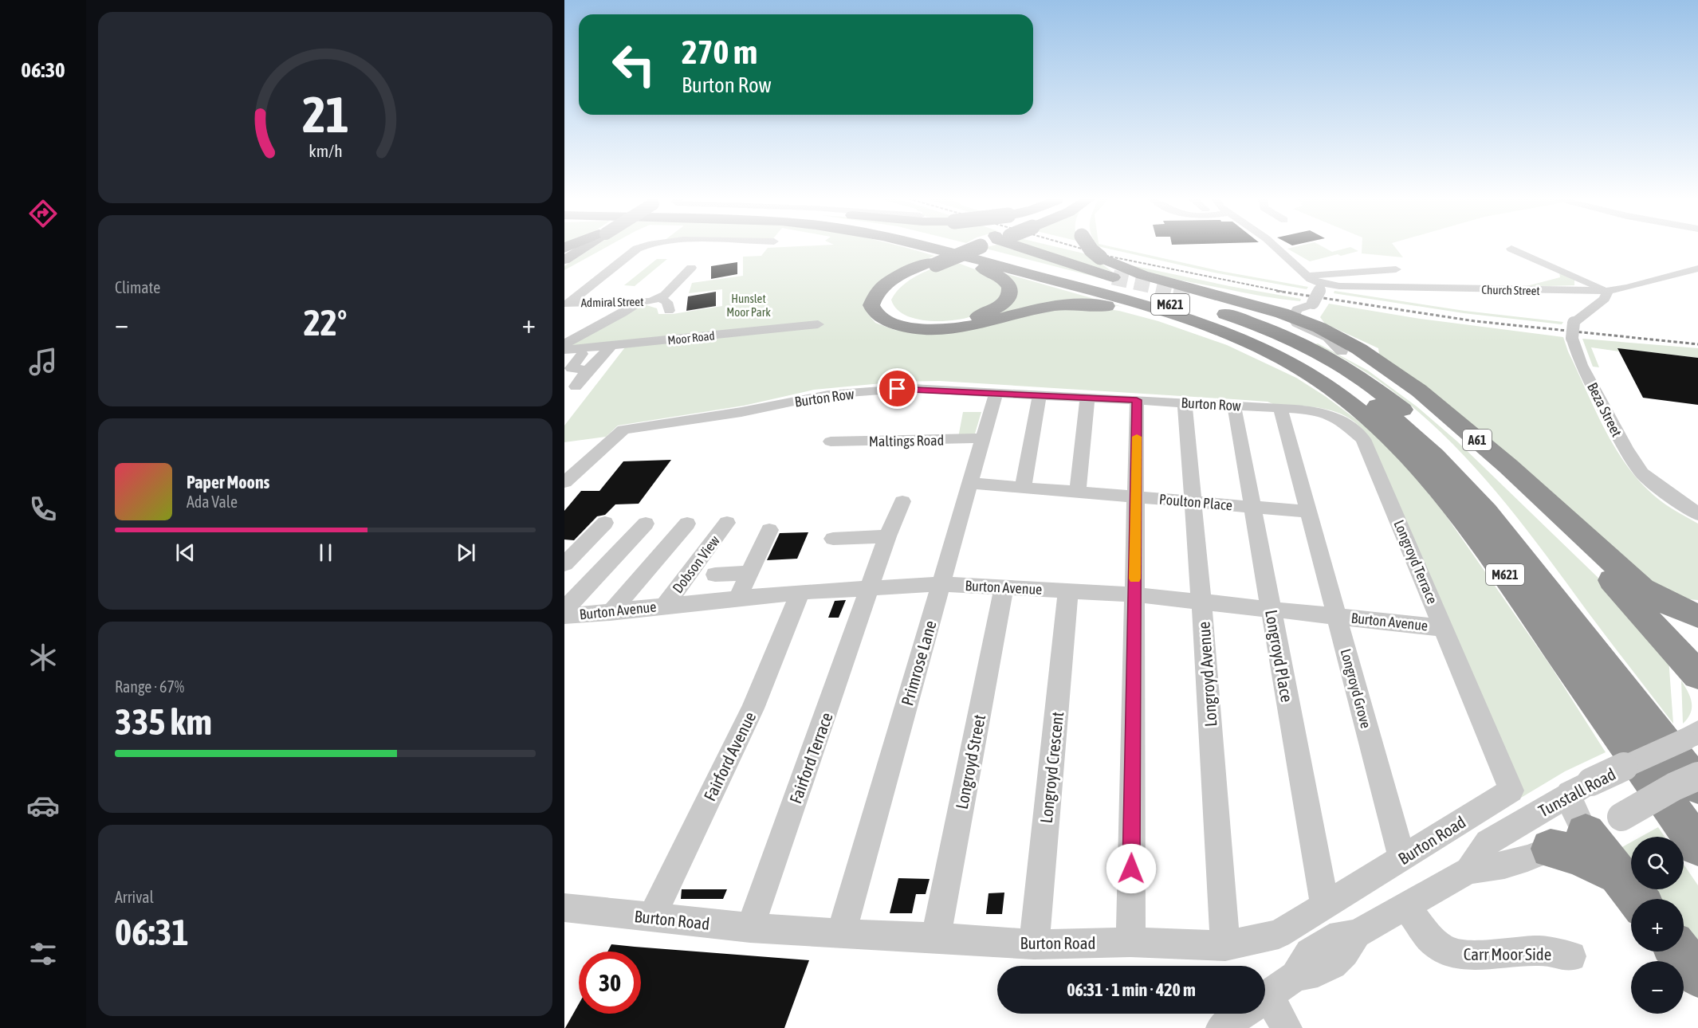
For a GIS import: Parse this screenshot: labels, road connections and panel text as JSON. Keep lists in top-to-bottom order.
{
  "streets": {
    "highway": ["M621", "A61"],
    "street": [
      "Church Street",
      "Admiral Street",
      "Moor Road",
      "Burton Row",
      "Beza Street",
      "Maltings Road",
      "Poulton Place",
      "Longroyd Terrace",
      "Dobson View",
      "Burton Avenue",
      "Longroyd Place",
      "Primrose Lane",
      "Longroyd Avenue",
      "Longroyd Grove",
      "Fairford Avenue",
      "Fairford Terrace",
      "Longroyd Street",
      "Longroyd Crescent",
      "Tunstall Road",
      "Burton Road",
      "Carr Moor Side"
    ]
  },
  "crossings": [
    ["Church Street", "Beza Street"],
    ["Burton Row", "Longroyd Terrace"],
    ["Burton Row", "Longroyd Place"],
    ["Burton Row", "Primrose Lane"],
    ["Burton Row", "Longroyd Avenue"],
    ["Burton Row", "Longroyd Grove"],
    ["Maltings Road", "Primrose Lane"],
    ["Poulton Place", "Longroyd Place"],
    ["Poulton Place", "Primrose Lane"],
    ["Poulton Place", "Longroyd Avenue"],
    ["Poulton Place", "Longroyd Grove"],
    ["Longroyd Terrace", "Burton Avenue"],
    ["Longroyd Terrace", "Burton Road"],
    ["Dobson View", "Burton Avenue"],
    ["Burton Avenue", "Longroyd Place"],
    ["Burton Avenue", "Primrose Lane"],
    ["Burton Avenue", "Longroyd Avenue"],
    ["Burton Avenue", "Longroyd Grove"],
    ["Burton Avenue", "Fairford Avenue"],
    ["Burton Avenue", "Fairford Terrace"],
    ["Burton Avenue", "Longroyd Street"],
    ["Burton Avenue", "Longroyd Crescent"],
    ["Longroyd Place", "Burton Road"],
    ["Primrose Lane", "Burton Road"],
    ["Longroyd Avenue", "Burton Road"],
    ["Longroyd Grove", "Burton Road"],
    ["Fairford Avenue", "Burton Road"],
    ["Fairford Terrace", "Burton Road"],
    ["Longroyd Street", "Burton Road"],
    ["Longroyd Crescent", "Burton Road"],
    ["Tunstall Road", "Carr Moor Side"]
  ],
  "parks": ["Hunslet Moor Park"],
  "page": {
    "tabs": "06:30",
    "turn": ["270 m", "Burton Row"],
    "tile": [
      "Climate",
      ["Range · 67%", "335 km"],
      ["Arrival", "06:31"]
    ],
    "heat": ["−", "22°", "+"],
    "song": ["Paper Moons", "Ada Vale"],
    "map_buttons": ["+", "−"],
    "limit": "30",
    "trip": "06:31 · 1 min · 420 m",
    "gauge": ["21", "km/h"]
  }
}
